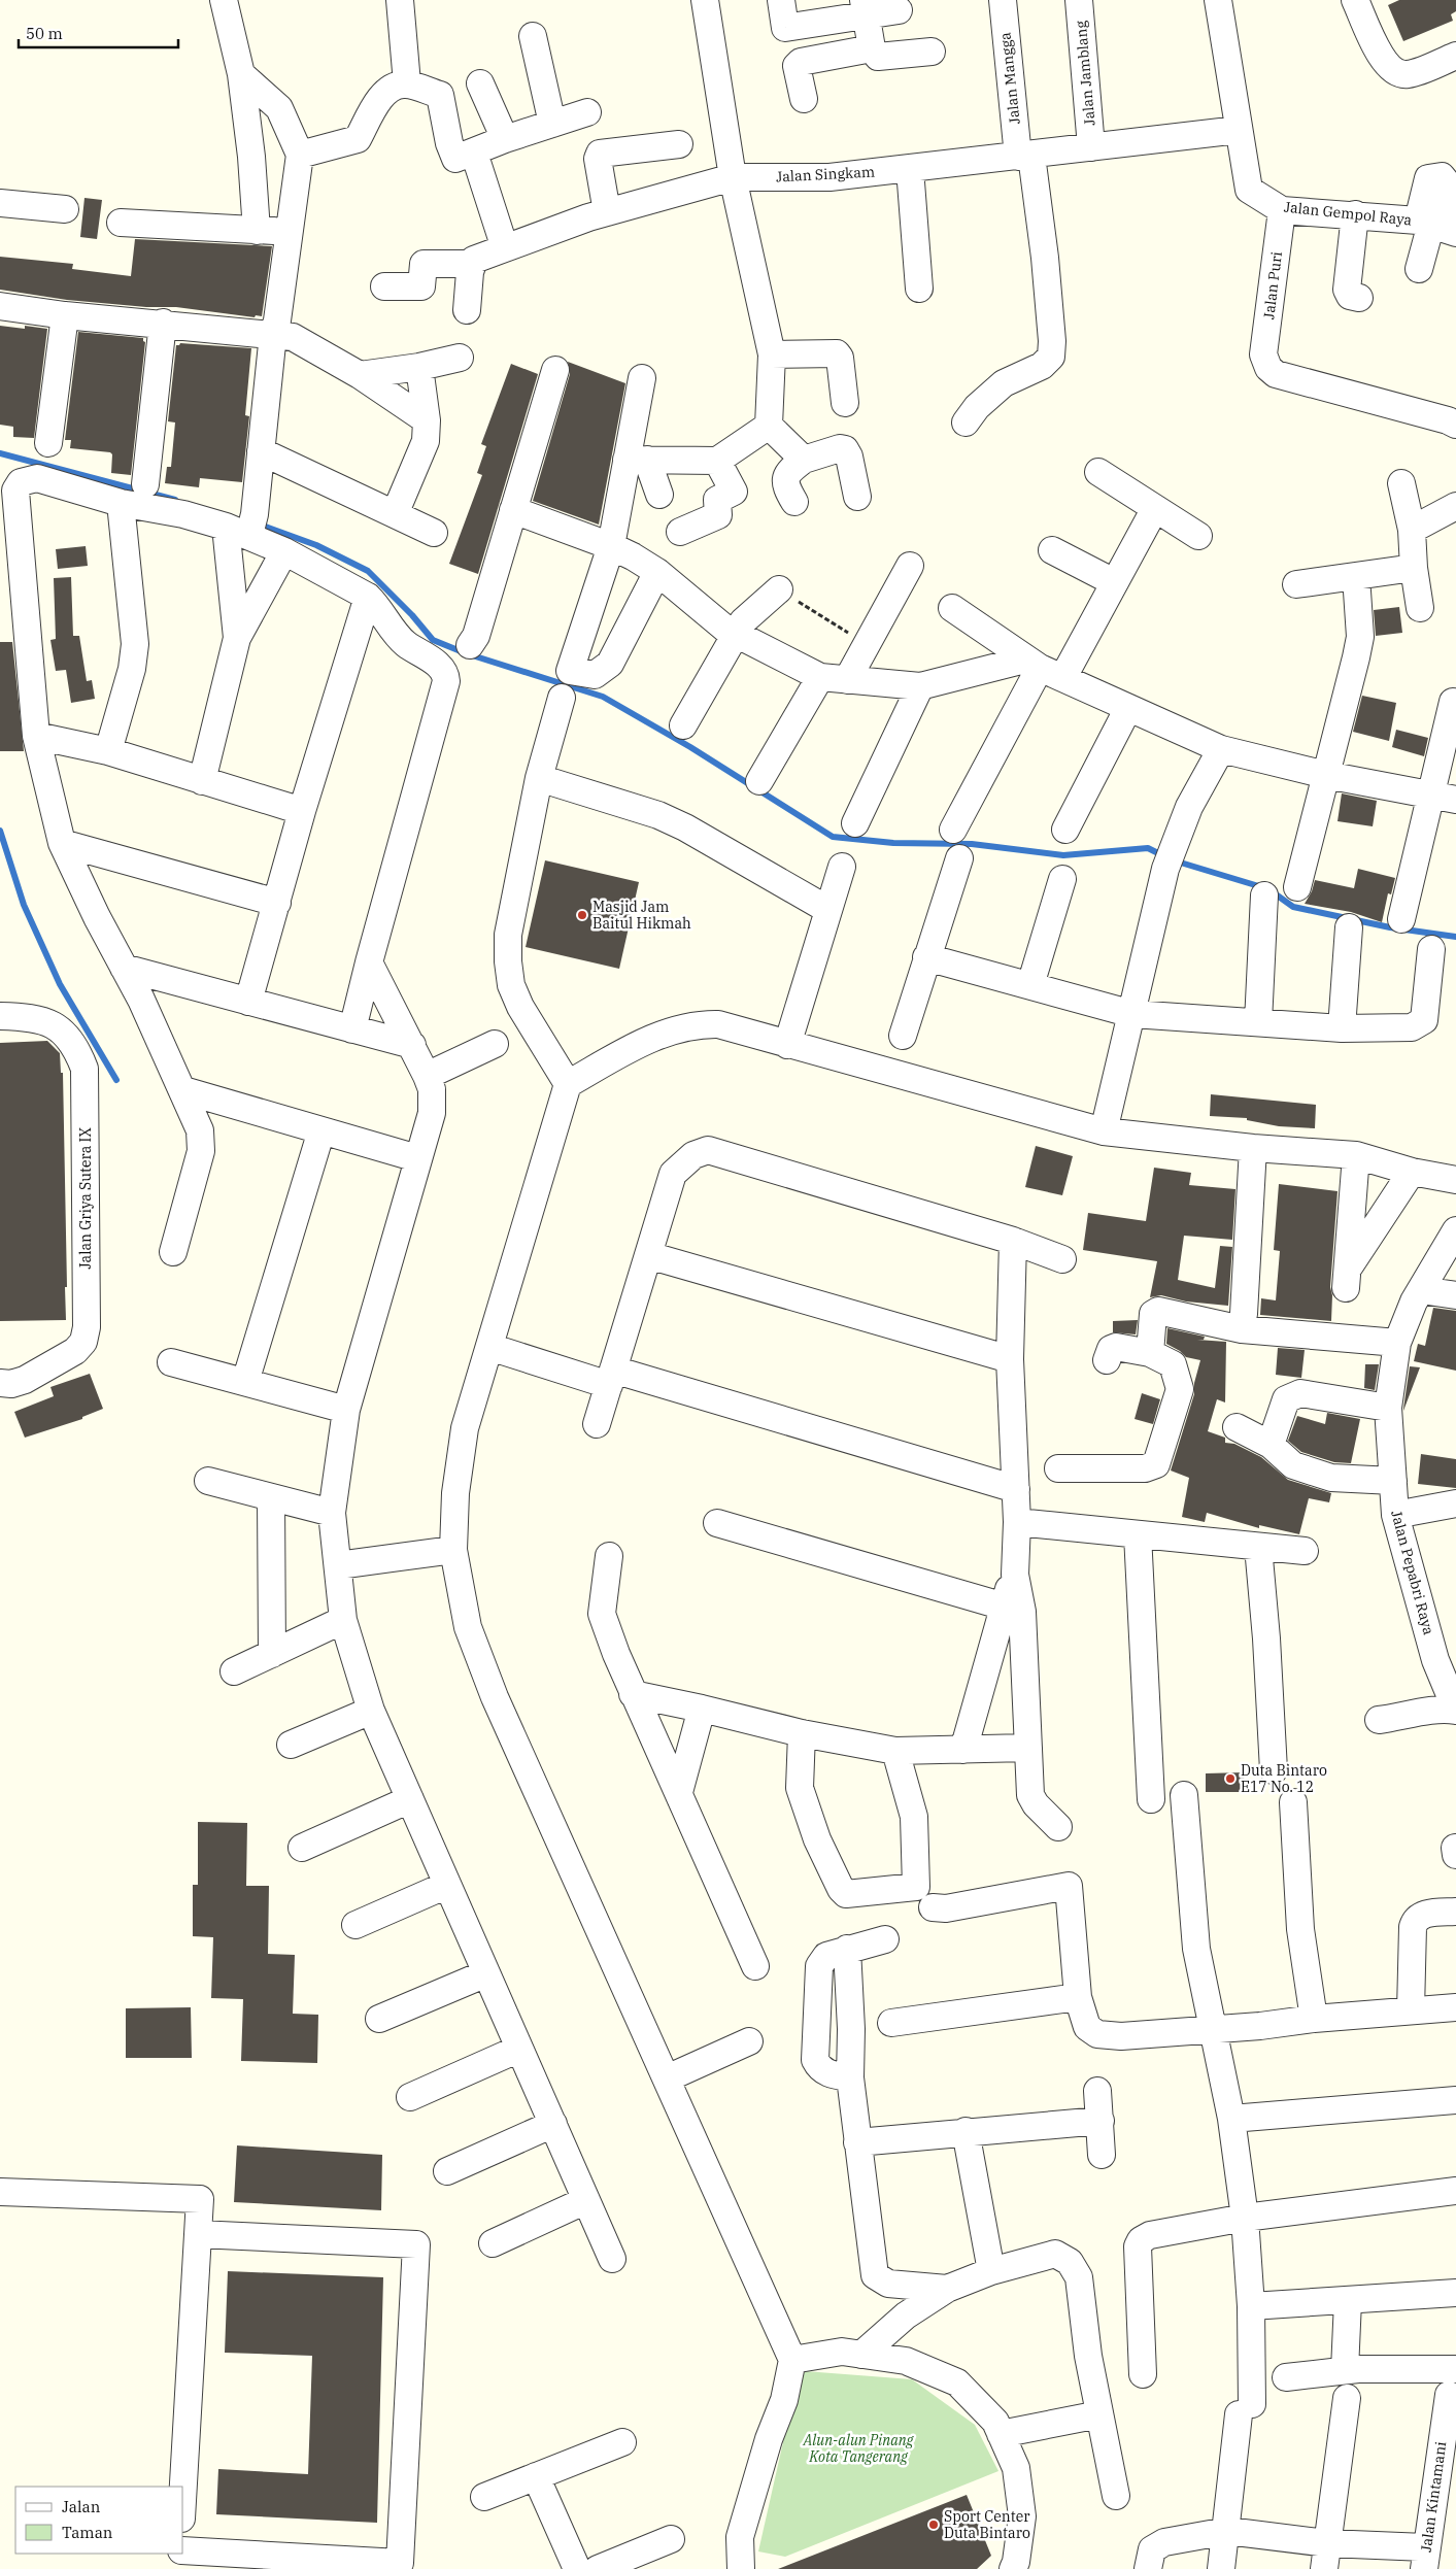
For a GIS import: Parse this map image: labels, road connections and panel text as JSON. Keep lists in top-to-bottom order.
{
  "streets": {
    "street": [
      "Jalan Jamblang",
      "Jalan Mangga",
      "Jalan Singkam",
      "Jalan Gempol Raya",
      "Jalan Puri",
      "Jalan Griya Sutera IX",
      "Jalan Pepabri Raya",
      "Jalan Kintamani"
    ]
  },
  "crossings": [
    ["Jalan Jamblang", "Jalan Singkam"],
    ["Jalan Mangga", "Jalan Singkam"],
    ["Jalan Singkam", "Jalan Gempol Raya"],
    ["Jalan Gempol Raya", "Jalan Puri"]
  ],
  "parks": ["Alun-alun Pinang Kota Tangerang"],
  "places": ["Masjid Jam Baitul Hikmah", "Duta Bintaro E17 No. 12", "Sport Center Duta Bintaro"],
  "legend": ["Jalan", "Taman"],
  "scale_bar": "50 m"
}
